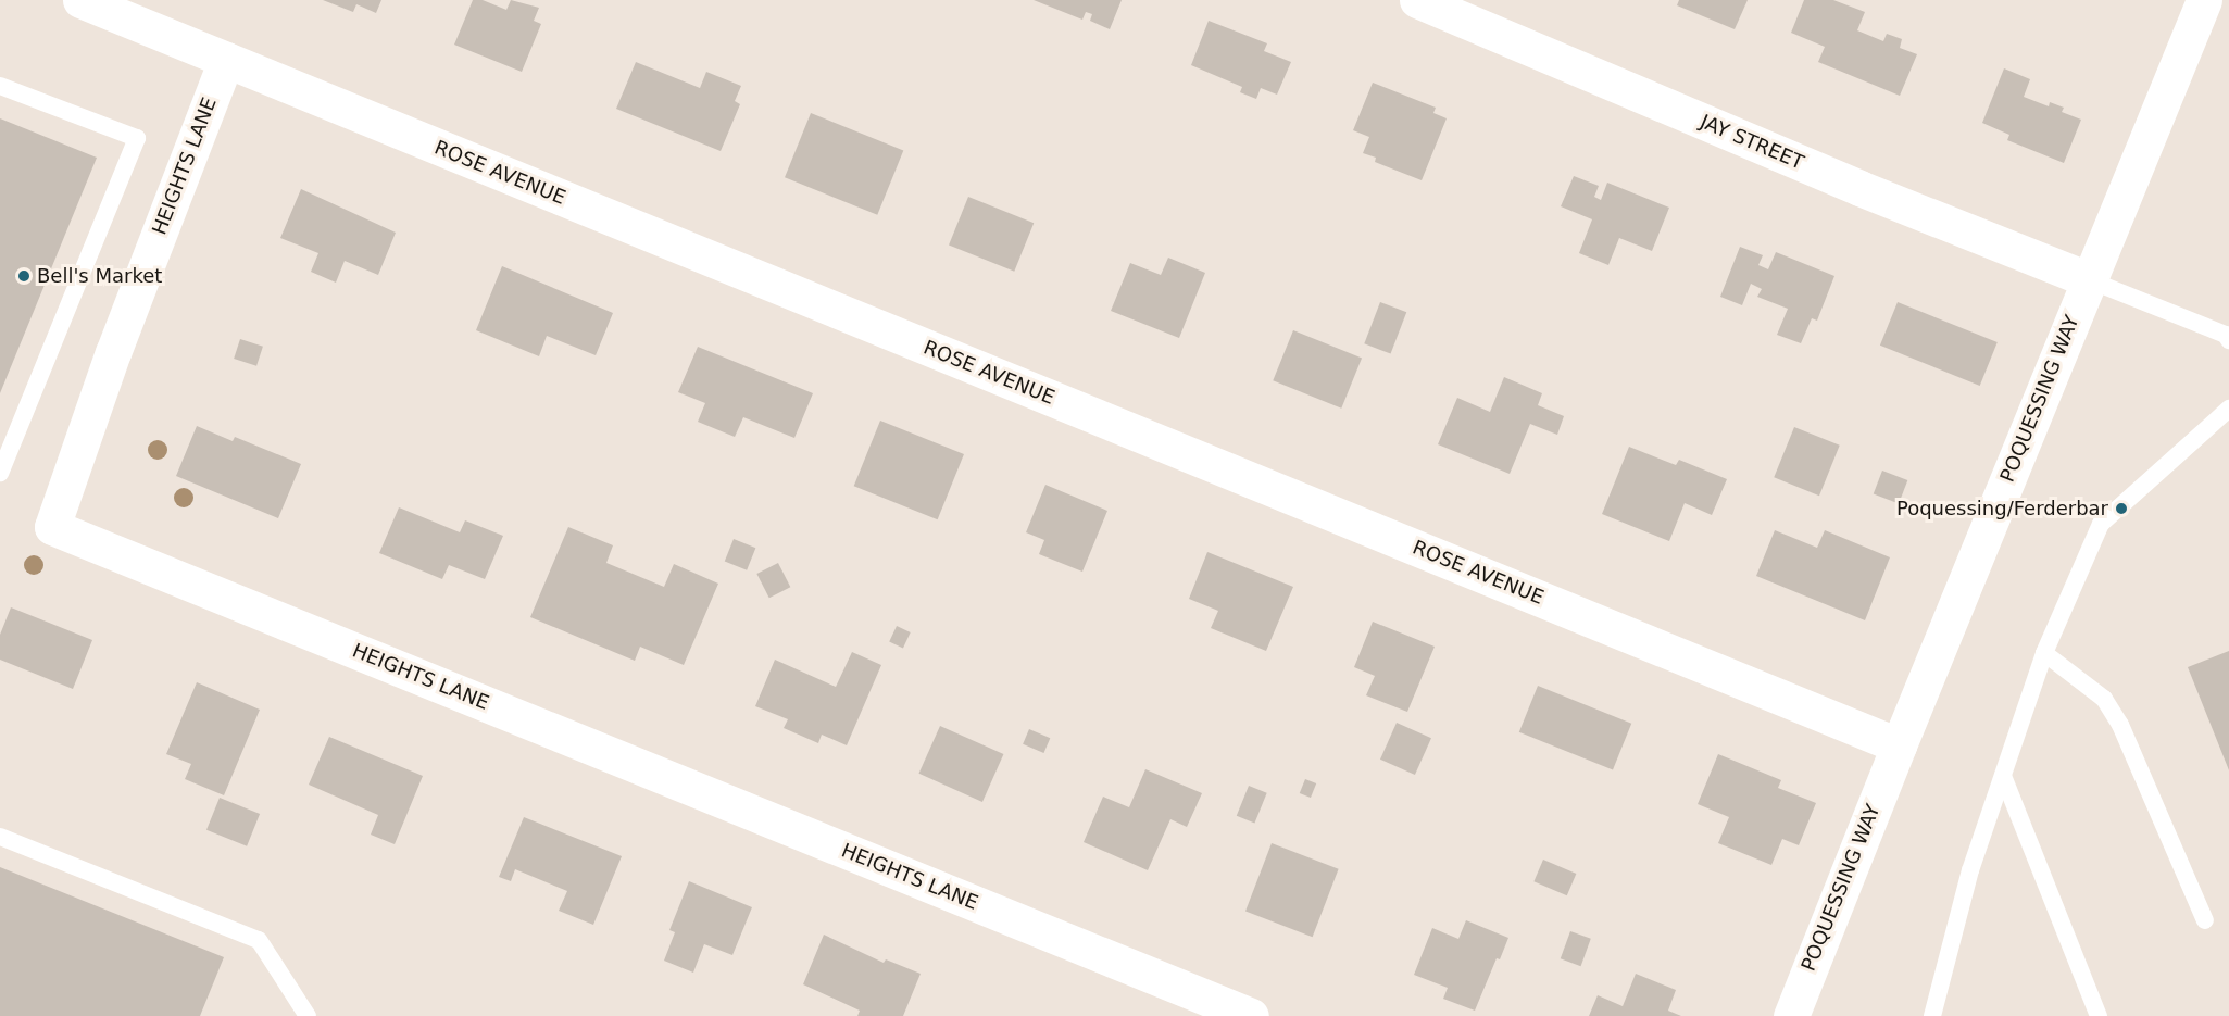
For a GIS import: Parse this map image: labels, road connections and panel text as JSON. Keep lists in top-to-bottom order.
{
  "streets": {
    "street": [
      "JAY STREET",
      "HEIGHTS LANE",
      "ROSE AVENUE",
      "POQUESSING WAY"
    ]
  },
  "crossings": [
    ["JAY STREET", "POQUESSING WAY"],
    ["HEIGHTS LANE", "ROSE AVENUE"],
    ["ROSE AVENUE", "POQUESSING WAY"]
  ],
  "places": ["Bell's Market", "Poquessing/Ferderbar"]
}
